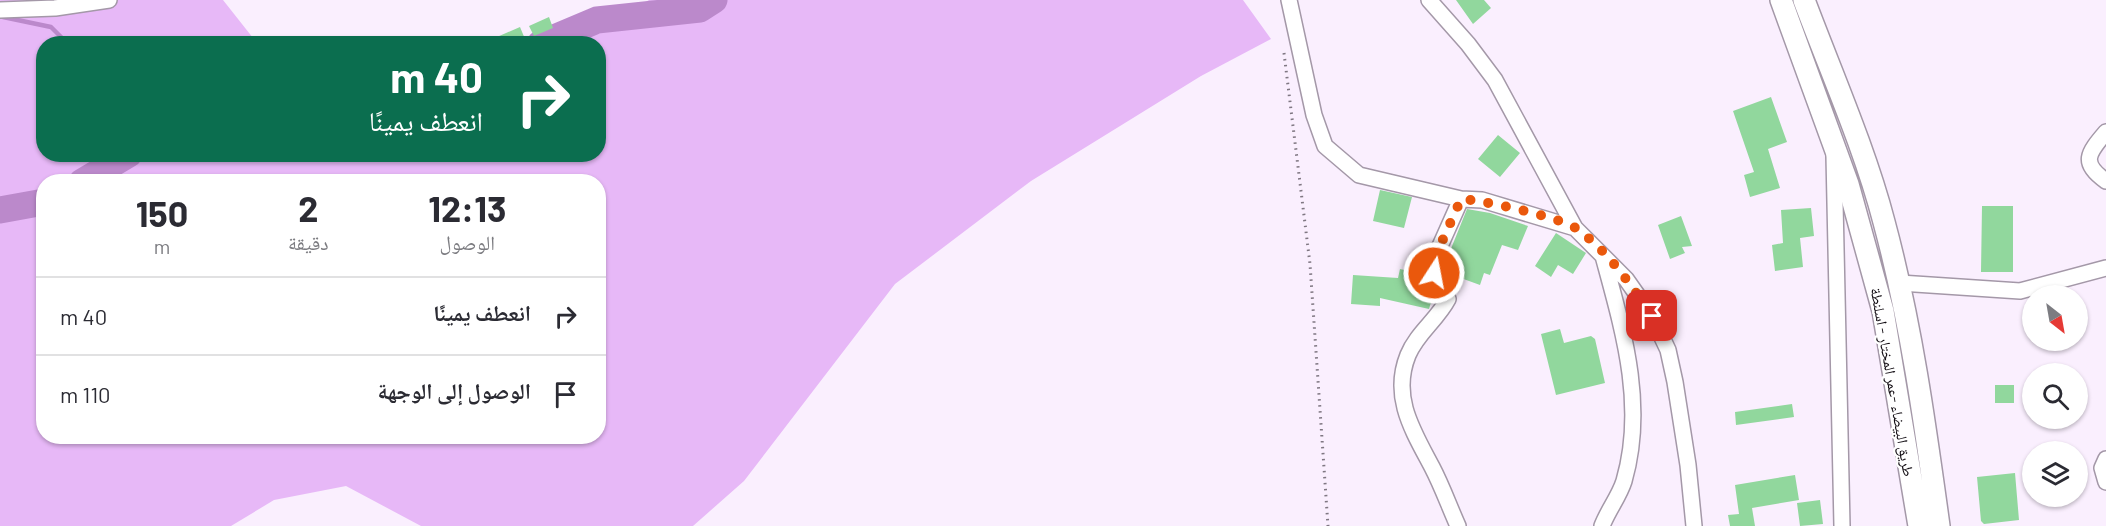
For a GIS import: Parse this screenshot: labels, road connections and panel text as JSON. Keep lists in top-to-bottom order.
{
  "streets": {
    "main road": ["طريق البيضاء -عمر المختار - اسلنطة"]
  },
  "north": "bottom right",
  "page": {
    "turn": ["40 m", "انعطف يمينًا"],
    "eta": [
      "12:13",
      "الوصول",
      "2",
      "دقيقة",
      "150",
      "m"
    ],
    "list": [
      {
        "name": "انعطف يمينًا",
        "value": "40 m"
      },
      {
        "name": "الوصول إلى الوجهة",
        "value": "110 m"
      }
    ]
  }
}
